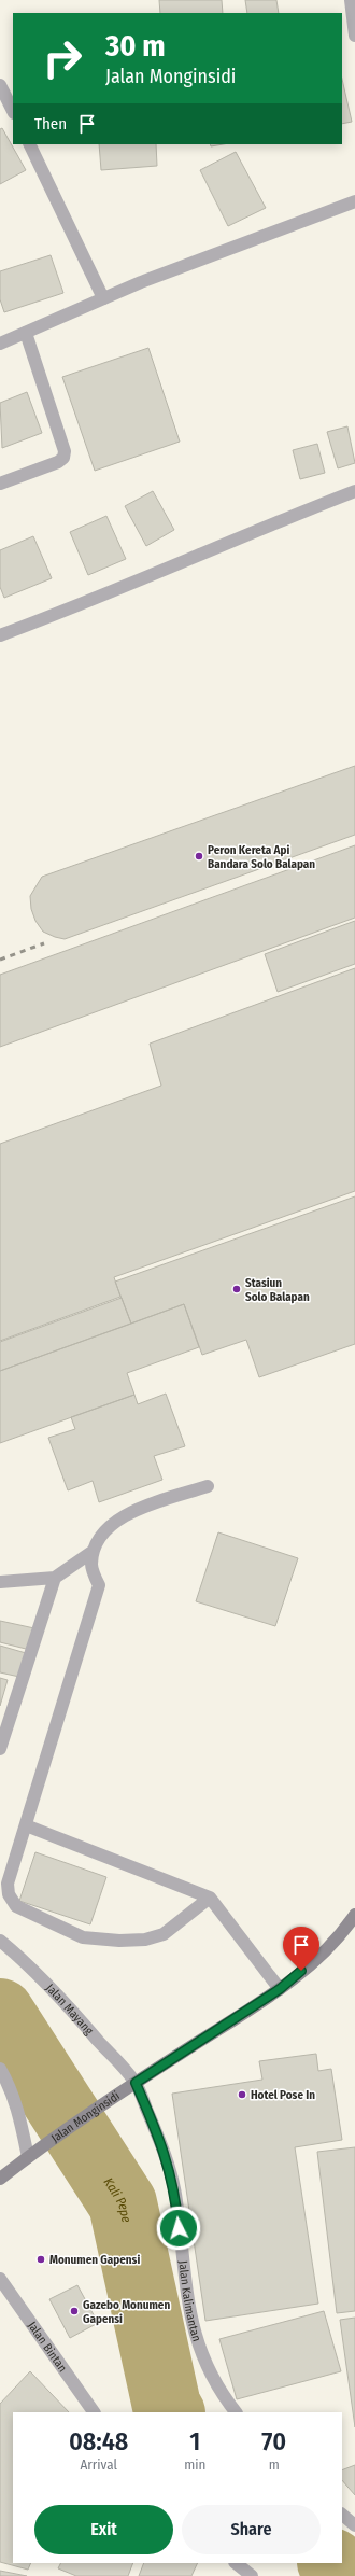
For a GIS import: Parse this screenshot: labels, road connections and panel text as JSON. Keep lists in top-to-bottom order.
{
  "streets": {
    "main road": ["Jalan Monginsidi"],
    "street": ["Jalan Mayang", "Jalan Kalimantan", "Jalan Bintan"]
  },
  "crossings": [
    ["Jalan Mayang", "Jalan Monginsidi"],
    ["Jalan Mayang", "Jalan Kalimantan"],
    ["Jalan Monginsidi", "Jalan Kalimantan"]
  ],
  "water": ["Kali Pepe"],
  "places": [
    "Peron Kereta Api Bandara Solo Balapan",
    "Stasiun Solo Balapan",
    "Hotel Pose In",
    "Monumen Gapensi",
    "Gazebo Monumen Gapensi"
  ],
  "page": {
    "turn": ["30 m", "Jalan Monginsidi"],
    "then": "Then",
    "eta": [
      "08:48",
      "Arrival",
      "1",
      "min",
      "70",
      "m"
    ],
    "buttons": ["Exit", "Share"]
  }
}
